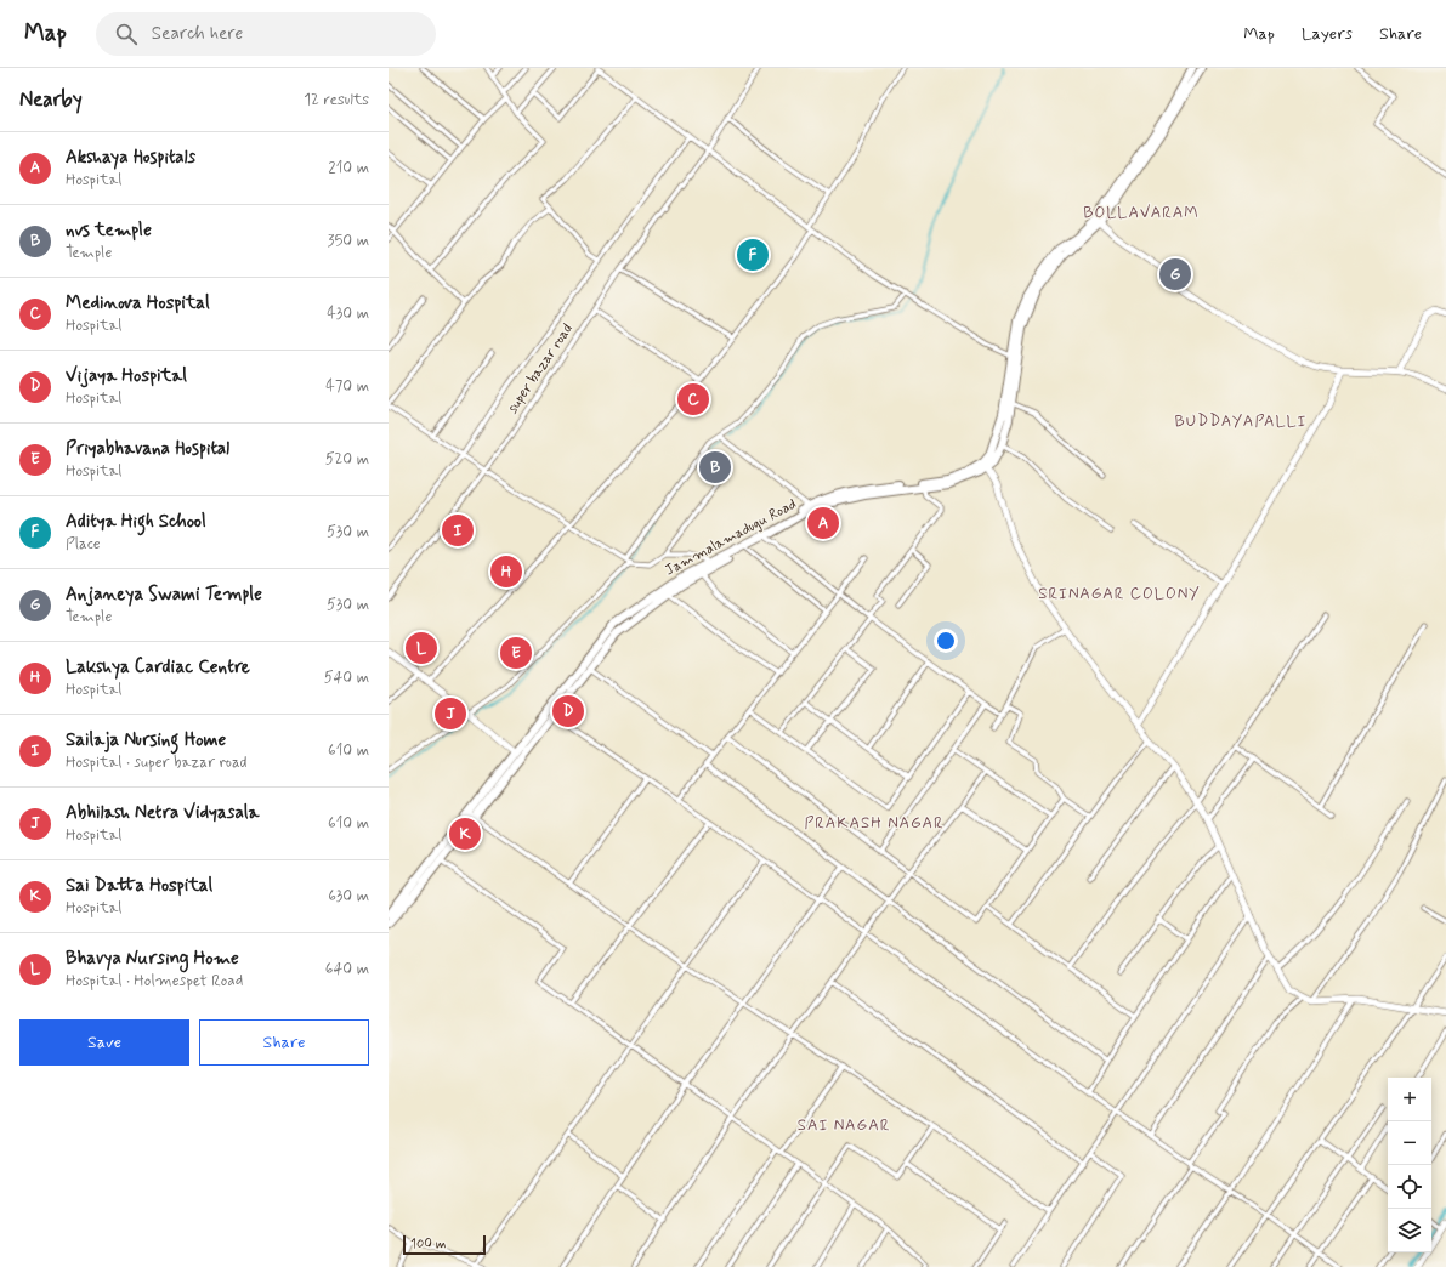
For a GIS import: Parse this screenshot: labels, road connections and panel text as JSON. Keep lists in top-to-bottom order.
{
  "streets": {
    "main road": ["Jammalamadugu Road"],
    "street": ["super bazar road"]
  },
  "districts": [
    "BOLLAVARAM",
    "BUDDAYAPALLI",
    "SRINAGAR COLONY",
    "PRAKASH NAGAR",
    "SAI NAGAR"
  ],
  "scale_bar": "100 m",
  "page": {
    "header": "Map",
    "search": "Search here",
    "nav": ["Map", "Layers", "Share"],
    "heading": ["Nearby", "12 results"],
    "list": [
      {
        "mark": "A",
        "name": "Akshaya Hospitals",
        "note": "Hospital",
        "value": "210 m"
      },
      {
        "mark": "B",
        "name": "nvs temple",
        "note": "Temple",
        "value": "350 m"
      },
      {
        "mark": "C",
        "name": "Medinova Hospital",
        "note": "Hospital",
        "value": "430 m"
      },
      {
        "mark": "D",
        "name": "Vijaya Hospital",
        "note": "Hospital",
        "value": "470 m"
      },
      {
        "mark": "E",
        "name": "Priyabhavana Hospital",
        "note": "Hospital",
        "value": "520 m"
      },
      {
        "mark": "F",
        "name": "Aditya High School",
        "note": "Place",
        "value": "530 m"
      },
      {
        "mark": "G",
        "name": "Anjaneya Swami Temple",
        "note": "Temple",
        "value": "530 m"
      },
      {
        "mark": "H",
        "name": "Lakshya Cardiac Centre",
        "note": "Hospital",
        "value": "540 m"
      },
      {
        "mark": "I",
        "name": "Sailaja Nursing Home",
        "note": "Hospital · super bazar road",
        "value": "610 m"
      },
      {
        "mark": "J",
        "name": "Abhilash Netra Vidyasala",
        "note": "Hospital",
        "value": "610 m"
      },
      {
        "mark": "K",
        "name": "Sai Datta Hospital",
        "note": "Hospital",
        "value": "630 m"
      },
      {
        "mark": "L",
        "name": "Bhavya Nursing Home",
        "note": "Hospital · Holmespet Road",
        "value": "640 m"
      }
    ],
    "pins": [
      "F",
      "G",
      "C",
      "B",
      "A",
      "I",
      "H",
      "L",
      "E",
      "D",
      "J",
      "K"
    ],
    "buttons": ["Save", "Share"],
    "map_buttons": ["+", "−"],
    "scale": "100 m"
  }
}
